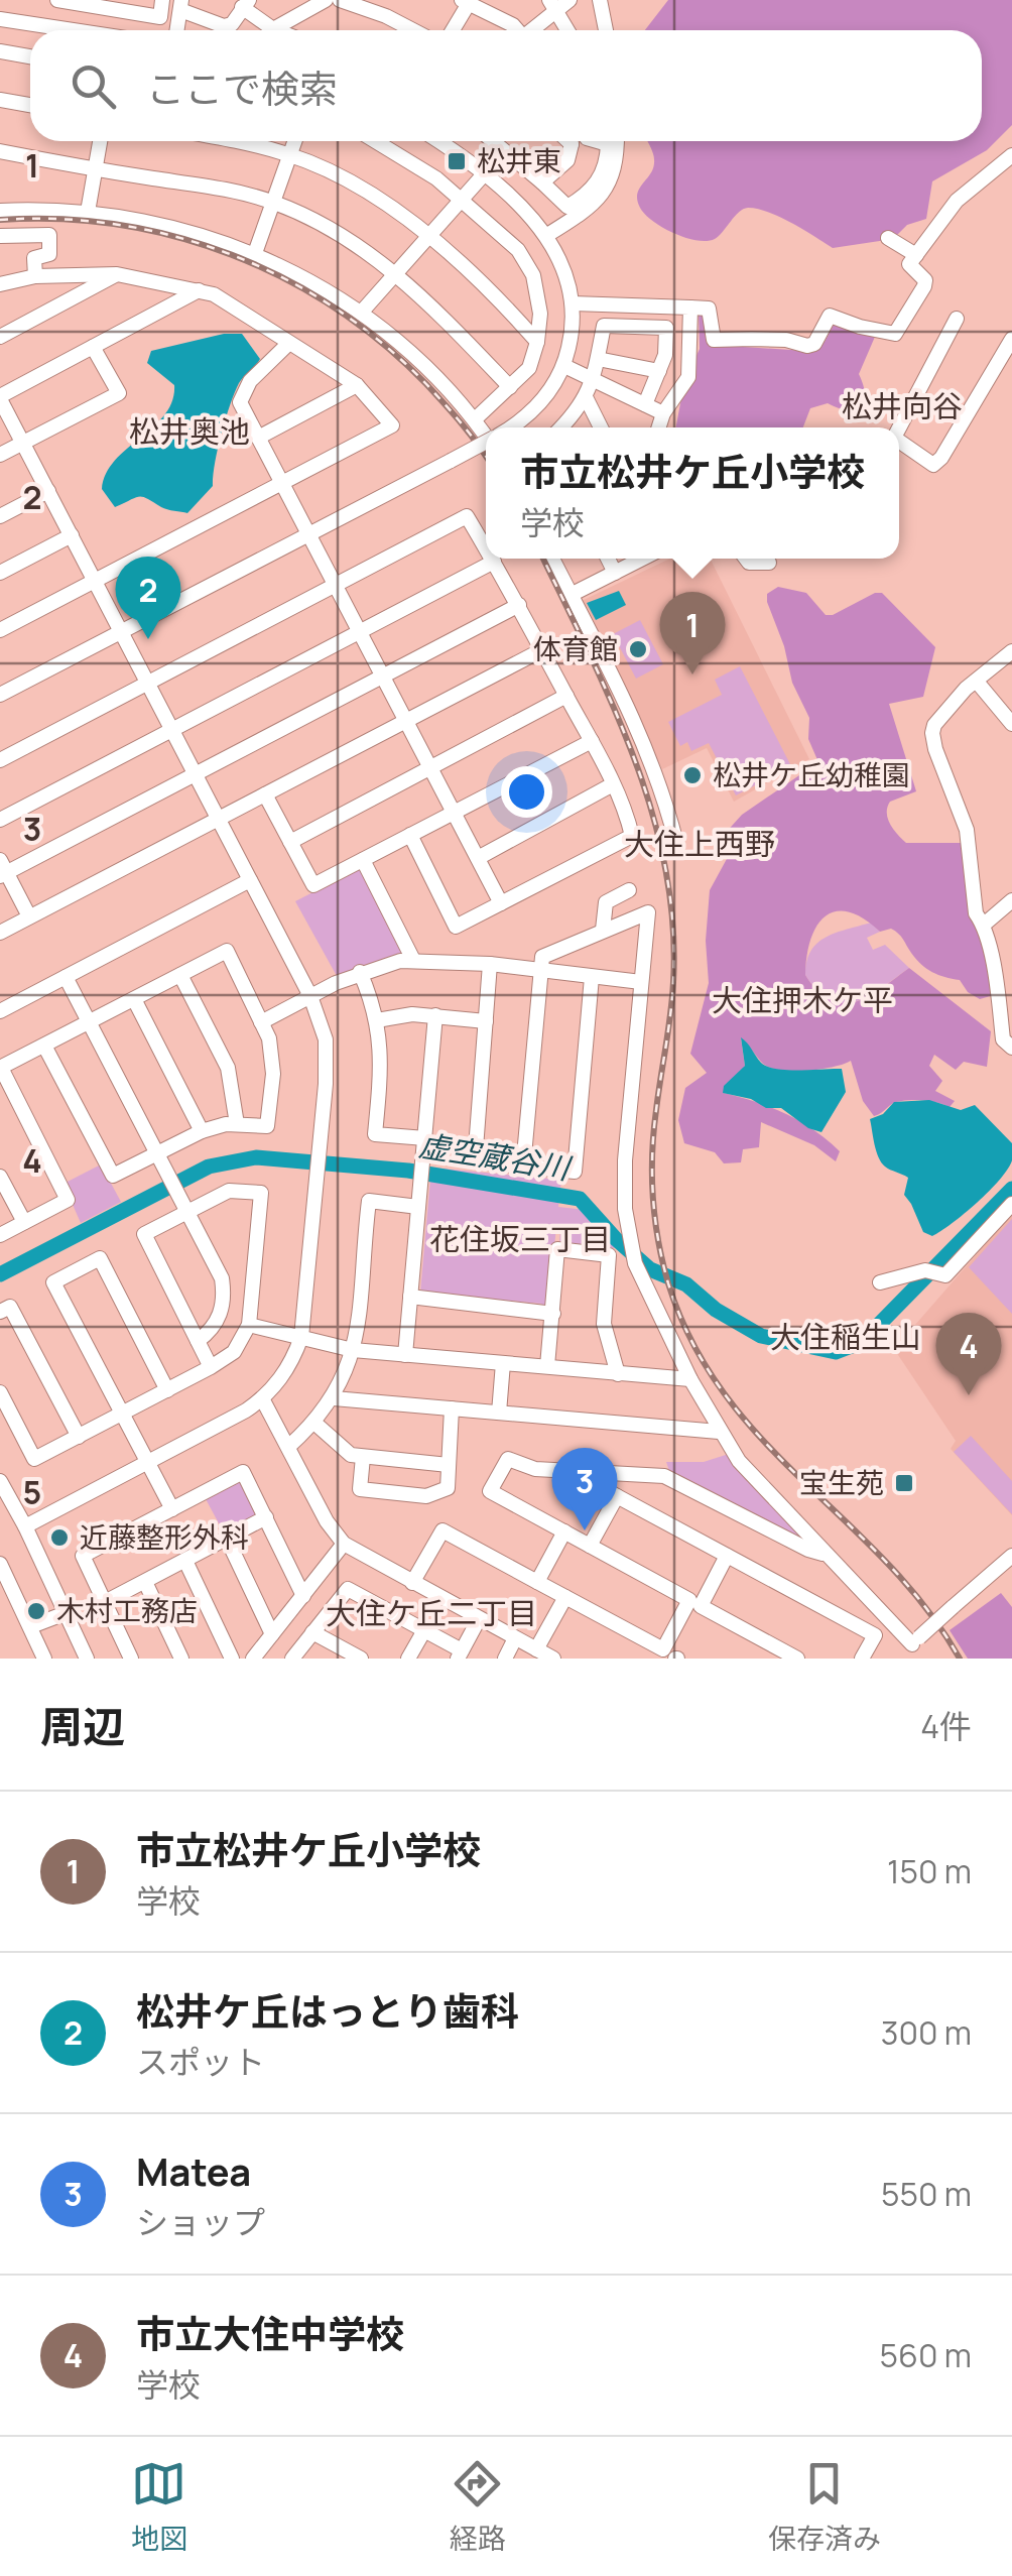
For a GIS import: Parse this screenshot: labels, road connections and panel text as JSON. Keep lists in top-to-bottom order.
{
  "districts": [
    "松井向谷",
    "松井奥池",
    "大住上西野",
    "大住押木ケ平",
    "花住坂三丁目",
    "大住稲生山",
    "大住ケ丘二丁目"
  ],
  "water": ["虚空蔵谷川"],
  "places": {
    "transit": ["松井東", "宝生苑"],
    "other": [
      "体育館",
      "松井ケ丘幼稚園",
      "近藤整形外科",
      "木村工務店"
    ]
  },
  "page": {
    "search": "ここで検索",
    "popup": ["市立松井ケ丘小学校", "学校"],
    "pins": [
      "2",
      "1",
      "4",
      "3"
    ],
    "heading": ["周辺", "4件"],
    "list": [
      {
        "mark": "1",
        "name": "市立松井ケ丘小学校",
        "note": "学校",
        "value": "150 m"
      },
      {
        "mark": "2",
        "name": "松井ケ丘はっとり歯科",
        "note": "スポット",
        "value": "300 m"
      },
      {
        "mark": "3",
        "name": "Matea",
        "note": "ショップ",
        "value": "550 m"
      },
      {
        "mark": "4",
        "name": "市立大住中学校",
        "note": "学校",
        "value": "560 m"
      }
    ],
    "nav": ["地図", "経路", "保存済み"]
  },
  "grid": {
    "rows": [
      "1",
      "2",
      "3",
      "4",
      "5"
    ]
  }
}
